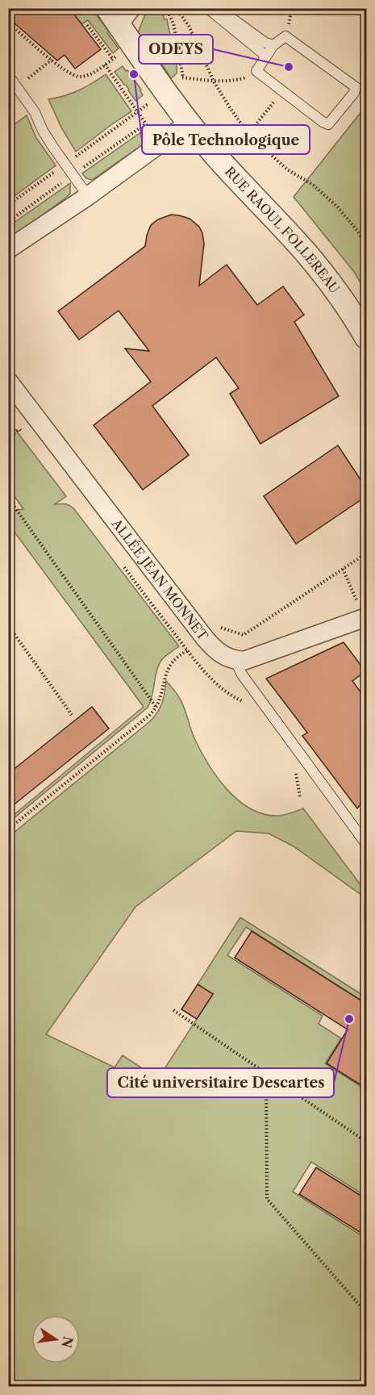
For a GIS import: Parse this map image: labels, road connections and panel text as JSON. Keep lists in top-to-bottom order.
{
  "streets": {
    "street": ["RUE RAOUL FOLLEREAU", "ALLÉE JEAN MONNET"]
  },
  "places": ["ODEYS", "Pôle Technologique", "Cité universitaire Descartes"],
  "north": "right"
}
